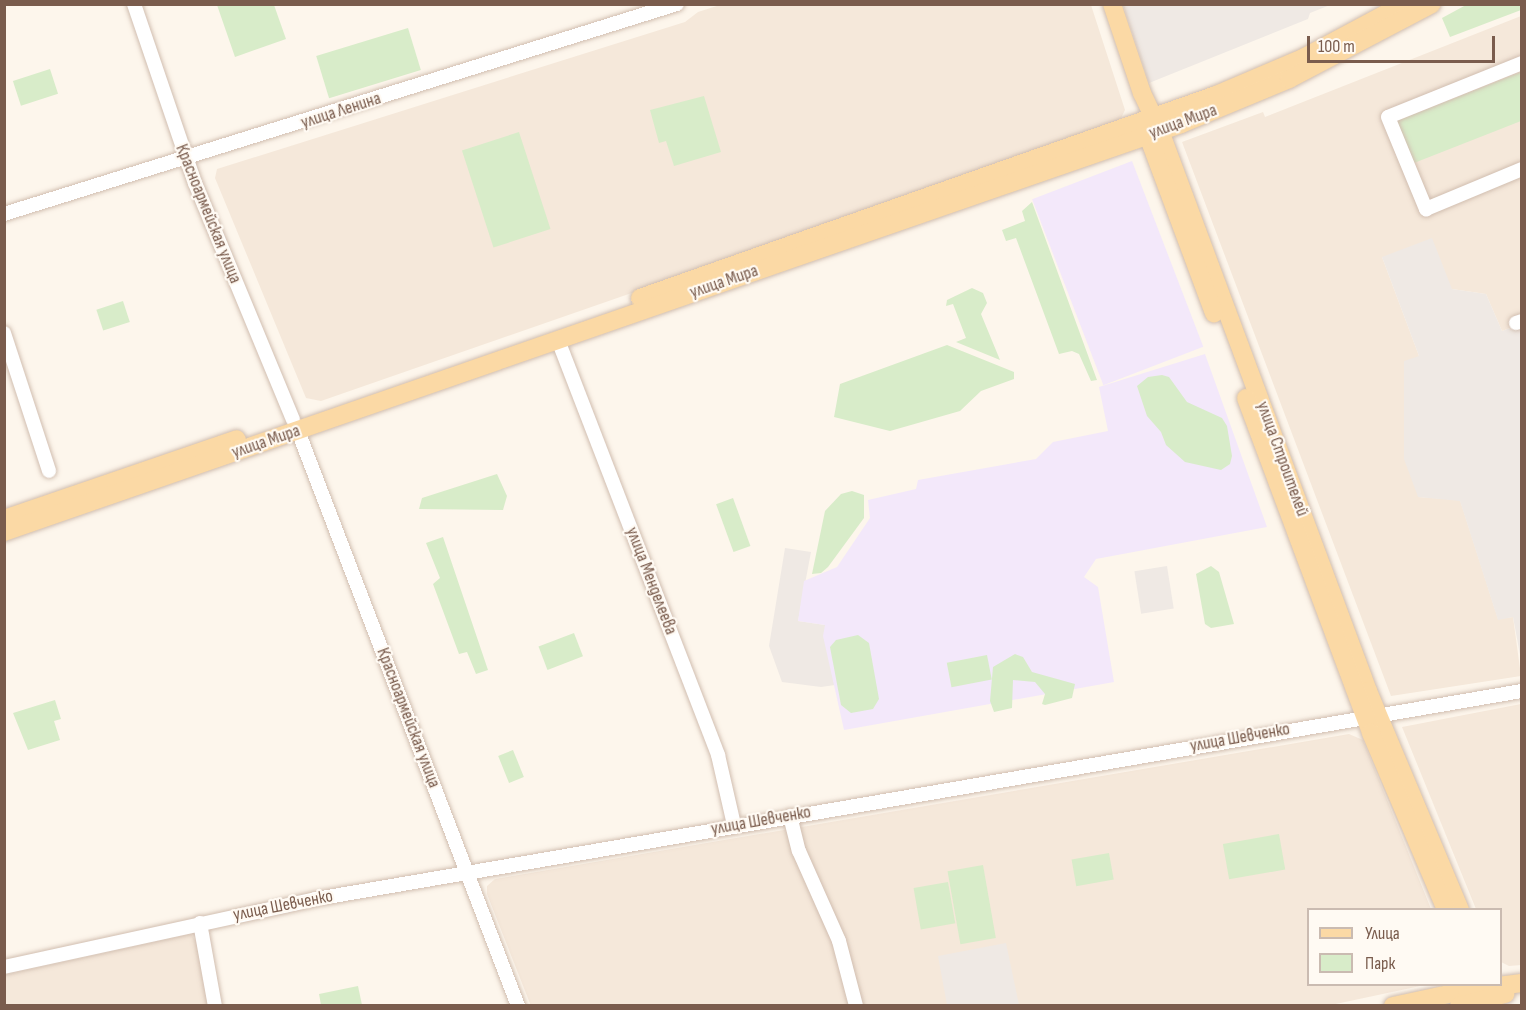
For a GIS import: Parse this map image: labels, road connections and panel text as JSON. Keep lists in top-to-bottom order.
{
  "streets": {
    "main road": ["улица Мира", "улица Строителей"],
    "street": [
      "улица Ленина",
      "Красноармейская улица",
      "улица Менделеева",
      "улица Шевченко"
    ]
  },
  "crossings": [
    ["улица Ленина", "Красноармейская улица"],
    ["улица Мира", "Красноармейская улица"],
    ["улица Мира", "улица Строителей"],
    ["улица Мира", "улица Менделеева"],
    ["Красноармейская улица", "улица Шевченко"],
    ["улица Строителей", "улица Шевченко"],
    ["улица Менделеева", "улица Шевченко"]
  ],
  "legend": ["Улица", "Парк"],
  "scale_bar": "100 m"
}
